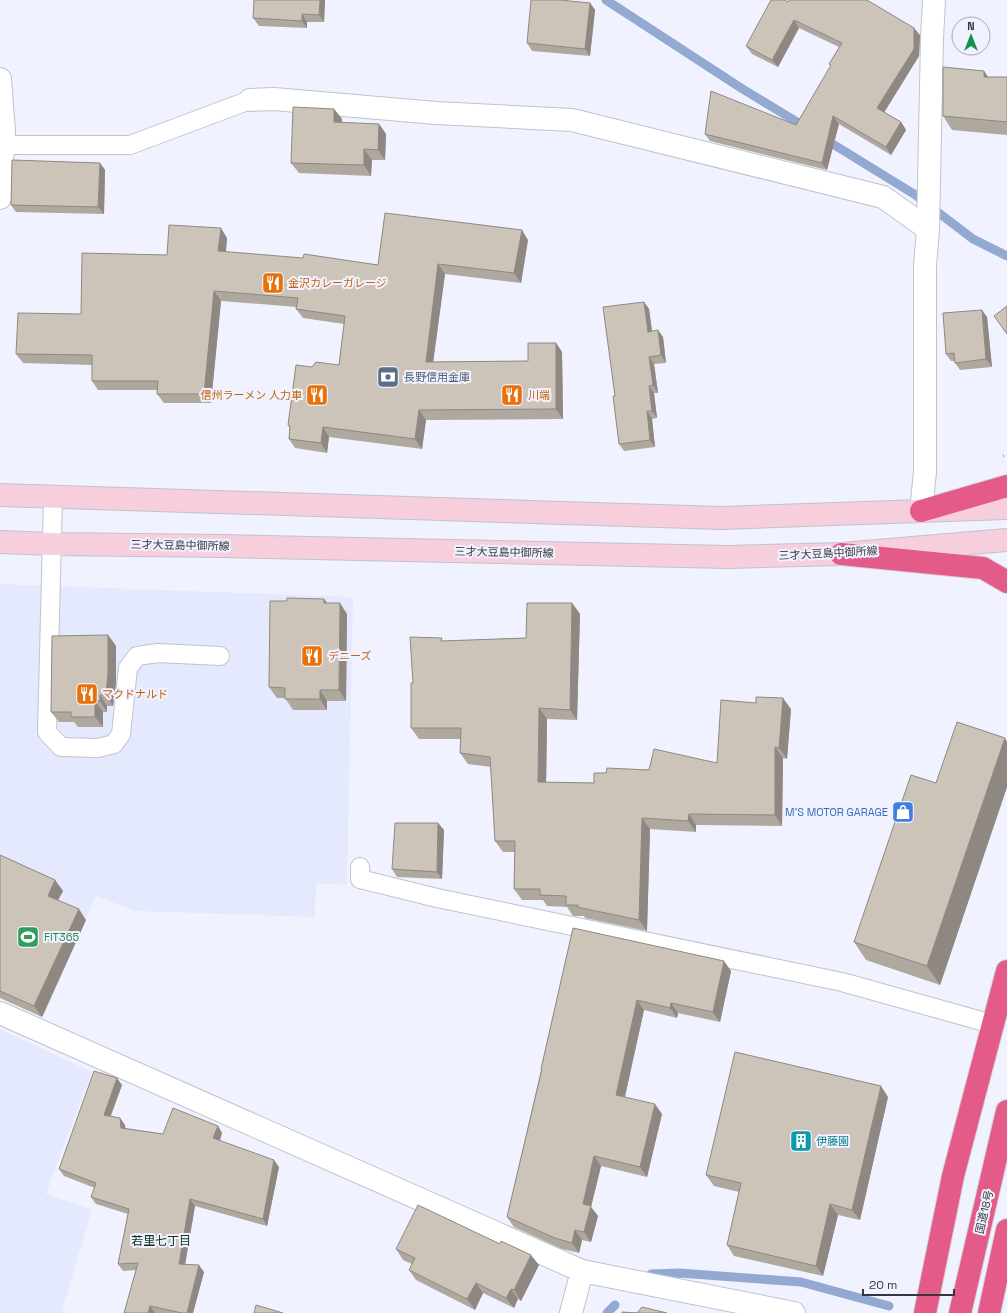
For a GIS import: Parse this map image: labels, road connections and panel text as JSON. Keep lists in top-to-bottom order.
{
  "streets": {
    "highway": ["国道18号"],
    "main road": ["三才大豆島中御所線"]
  },
  "districts": ["若里七丁目"],
  "places": {
    "restaurant": [
      "金沢カレーガレージ",
      "信州ラーメン 人力車",
      "川端",
      "デニーズ",
      "マクドナルド"
    ],
    "bank": ["長野信用金庫"],
    "shop": ["M'S MOTOR GARAGE"],
    "sports": ["FIT365"],
    "building": ["伊藤園"]
  },
  "scale_bar": "20 m",
  "north": "top"
}
